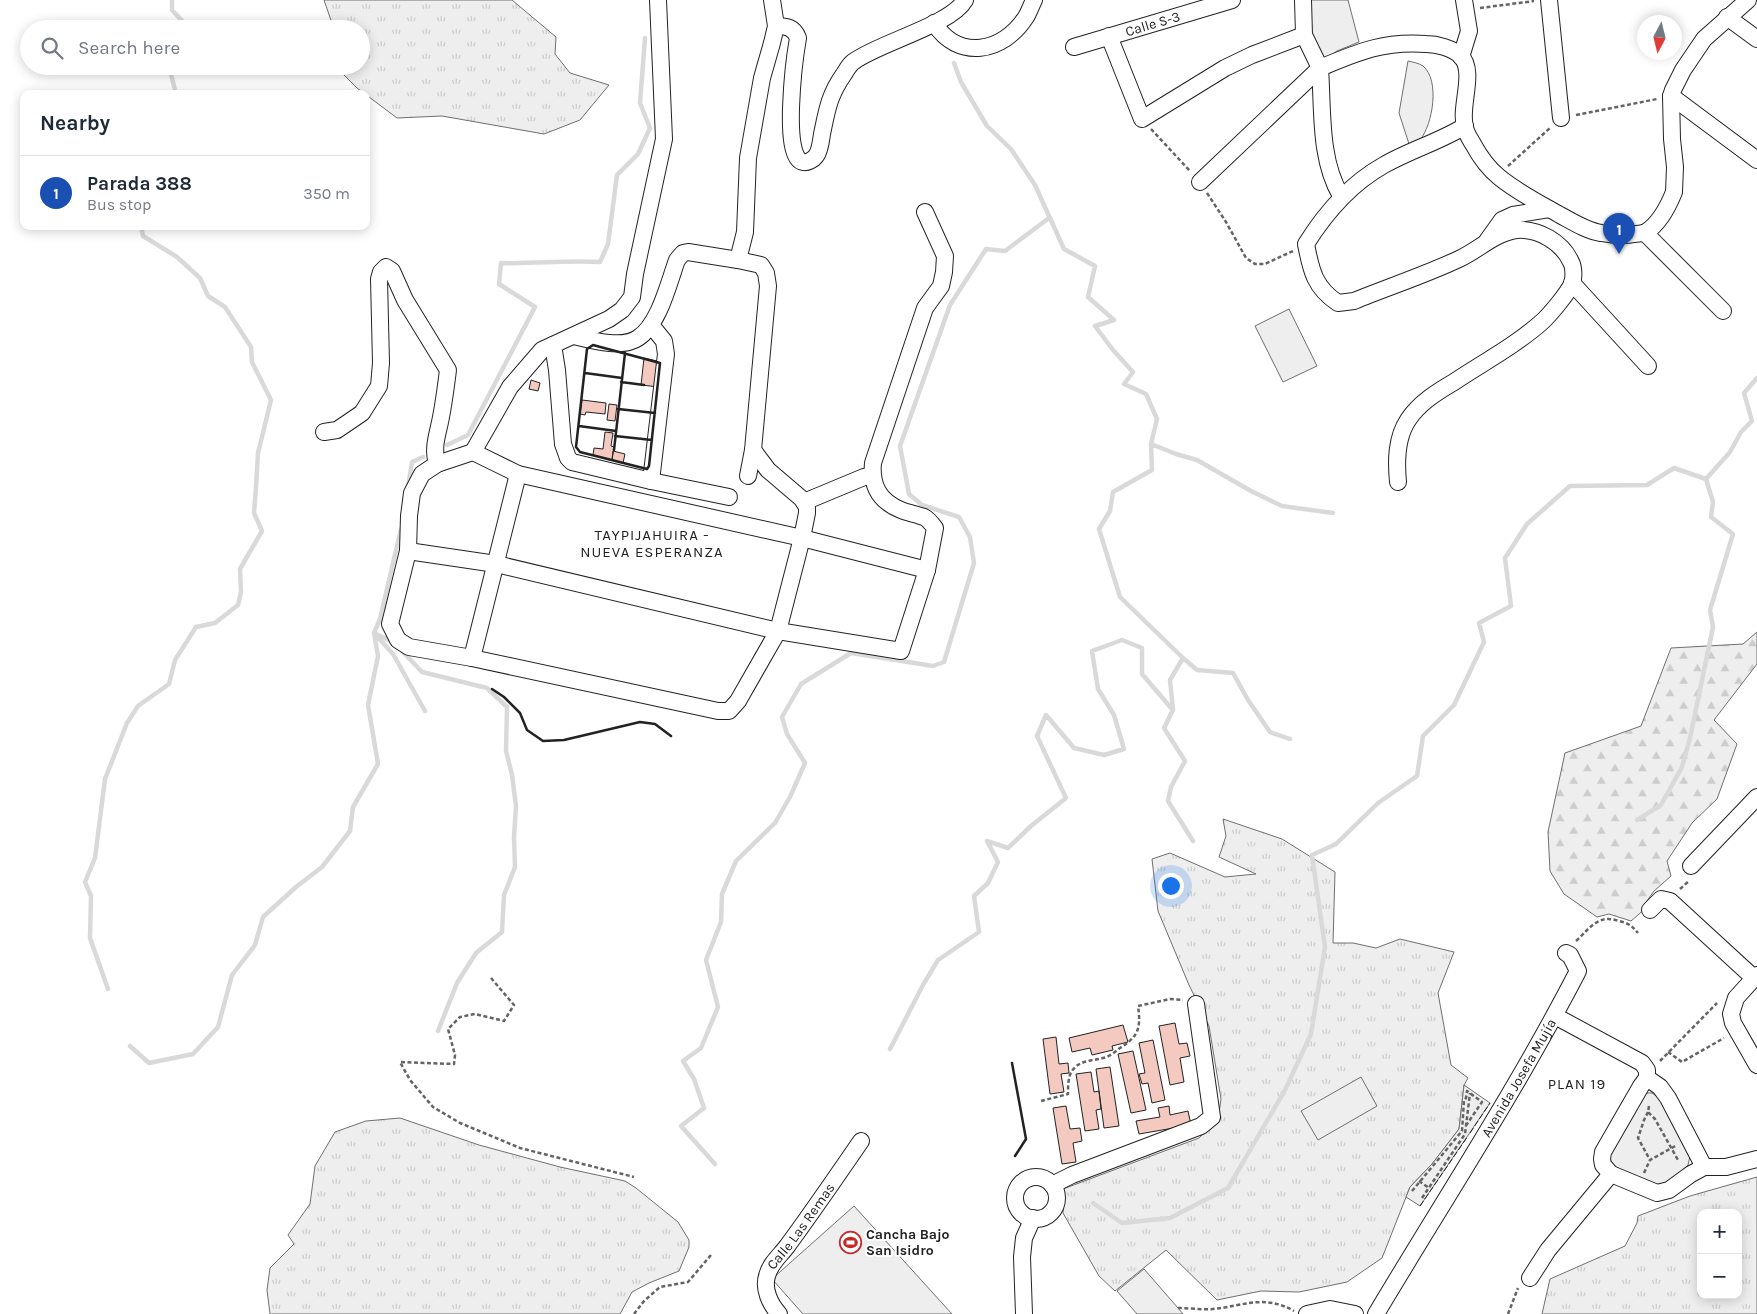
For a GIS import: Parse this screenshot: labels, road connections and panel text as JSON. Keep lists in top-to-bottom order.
{
  "streets": {
    "street": ["Calle S-3", "Avenida Josefa Mujía", "Calle Las Remas"]
  },
  "districts": ["TAYPIJAHUIRA - NUEVA ESPERANZA", "PLAN 19"],
  "places": {
    "sports": ["Cancha Bajo San Isidro"]
  },
  "north": "bottom",
  "page": {
    "search": "Search here",
    "heading": "Nearby",
    "list": [
      {
        "mark": "1",
        "name": "Parada 388",
        "note": "Bus stop",
        "value": "350 m"
      }
    ],
    "pins": "1",
    "map_buttons": ["+", "−"]
  }
}
